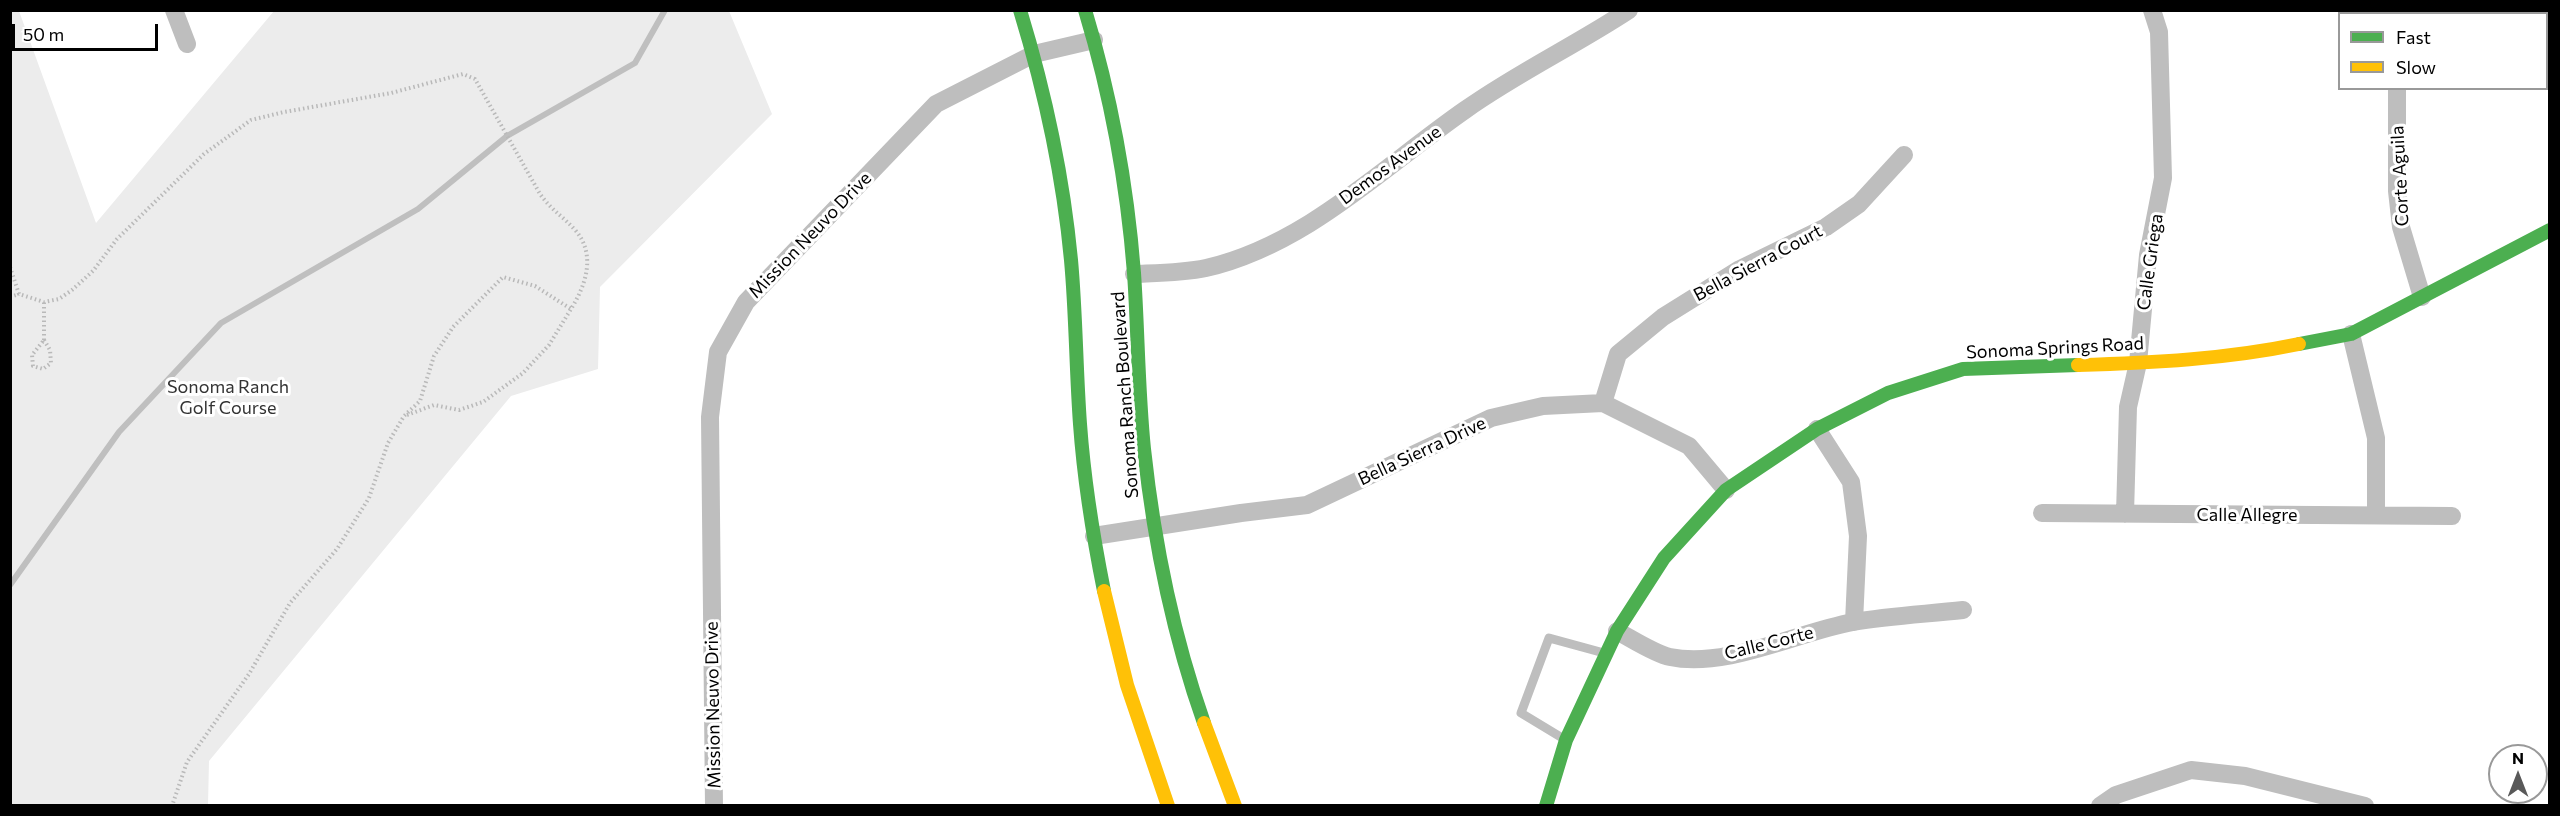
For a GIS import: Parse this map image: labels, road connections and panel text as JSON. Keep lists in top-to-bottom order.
{
  "streets": {
    "main road": ["Sonoma Springs Road", "Sonoma Ranch Boulevard"],
    "street": [
      "Demos Avenue",
      "Corte Aguila",
      "Mission Neuvo Drive",
      "Calle Griega",
      "Bella Sierra Court",
      "Bella Sierra Drive",
      "Calle Allegre",
      "Calle Corte"
    ]
  },
  "crossings": [
    ["Demos Avenue", "Sonoma Ranch Boulevard"],
    ["Corte Aguila", "Sonoma Springs Road"],
    ["Mission Neuvo Drive", "Sonoma Ranch Boulevard"],
    ["Calle Griega", "Sonoma Springs Road"],
    ["Calle Griega", "Calle Allegre"],
    ["Bella Sierra Court", "Bella Sierra Drive"],
    ["Sonoma Springs Road", "Bella Sierra Drive"],
    ["Sonoma Springs Road", "Calle Corte"],
    ["Sonoma Ranch Boulevard", "Bella Sierra Drive"]
  ],
  "parks": ["Sonoma Ranch Golf Course"],
  "legend": ["Fast", "Slow"],
  "scale_bar": "50 m",
  "north": "top"
}
